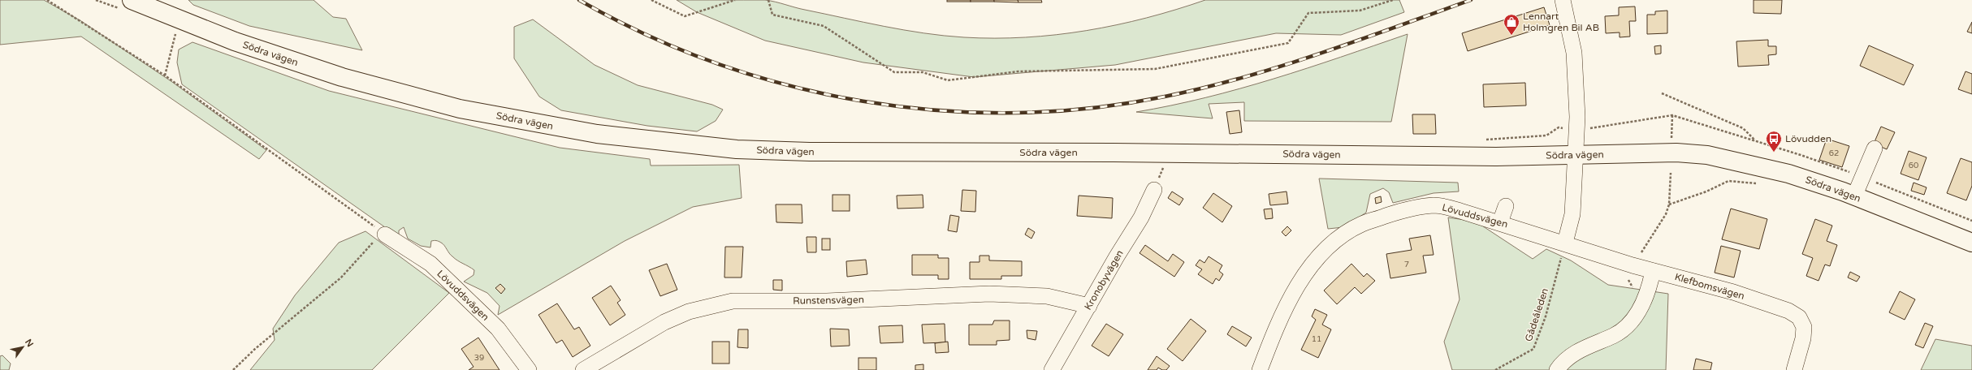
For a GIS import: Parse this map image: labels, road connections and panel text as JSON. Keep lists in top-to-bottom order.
{
  "streets": {
    "highway": ["Södra vägen"],
    "street": [
      "Lövuddsvägen",
      "Kronobyvägen",
      "Klefbomsvägen",
      "Runstensvägen"
    ],
    "path": ["Gådeåleden"]
  },
  "crossings": [
    ["Lövuddsvägen", "Klefbomsvägen"],
    ["Lövuddsvägen", "Gådeåleden"],
    ["Kronobyvägen", "Runstensvägen"],
    ["Klefbomsvägen", "Gådeåleden"]
  ],
  "places": {
    "shop": ["Lennart Holmgren Bil AB"],
    "bus stop": ["Lövudden"]
  },
  "house_numbers": [
    "62",
    "60",
    "7",
    "11",
    "39"
  ],
  "north": "top right"
}
